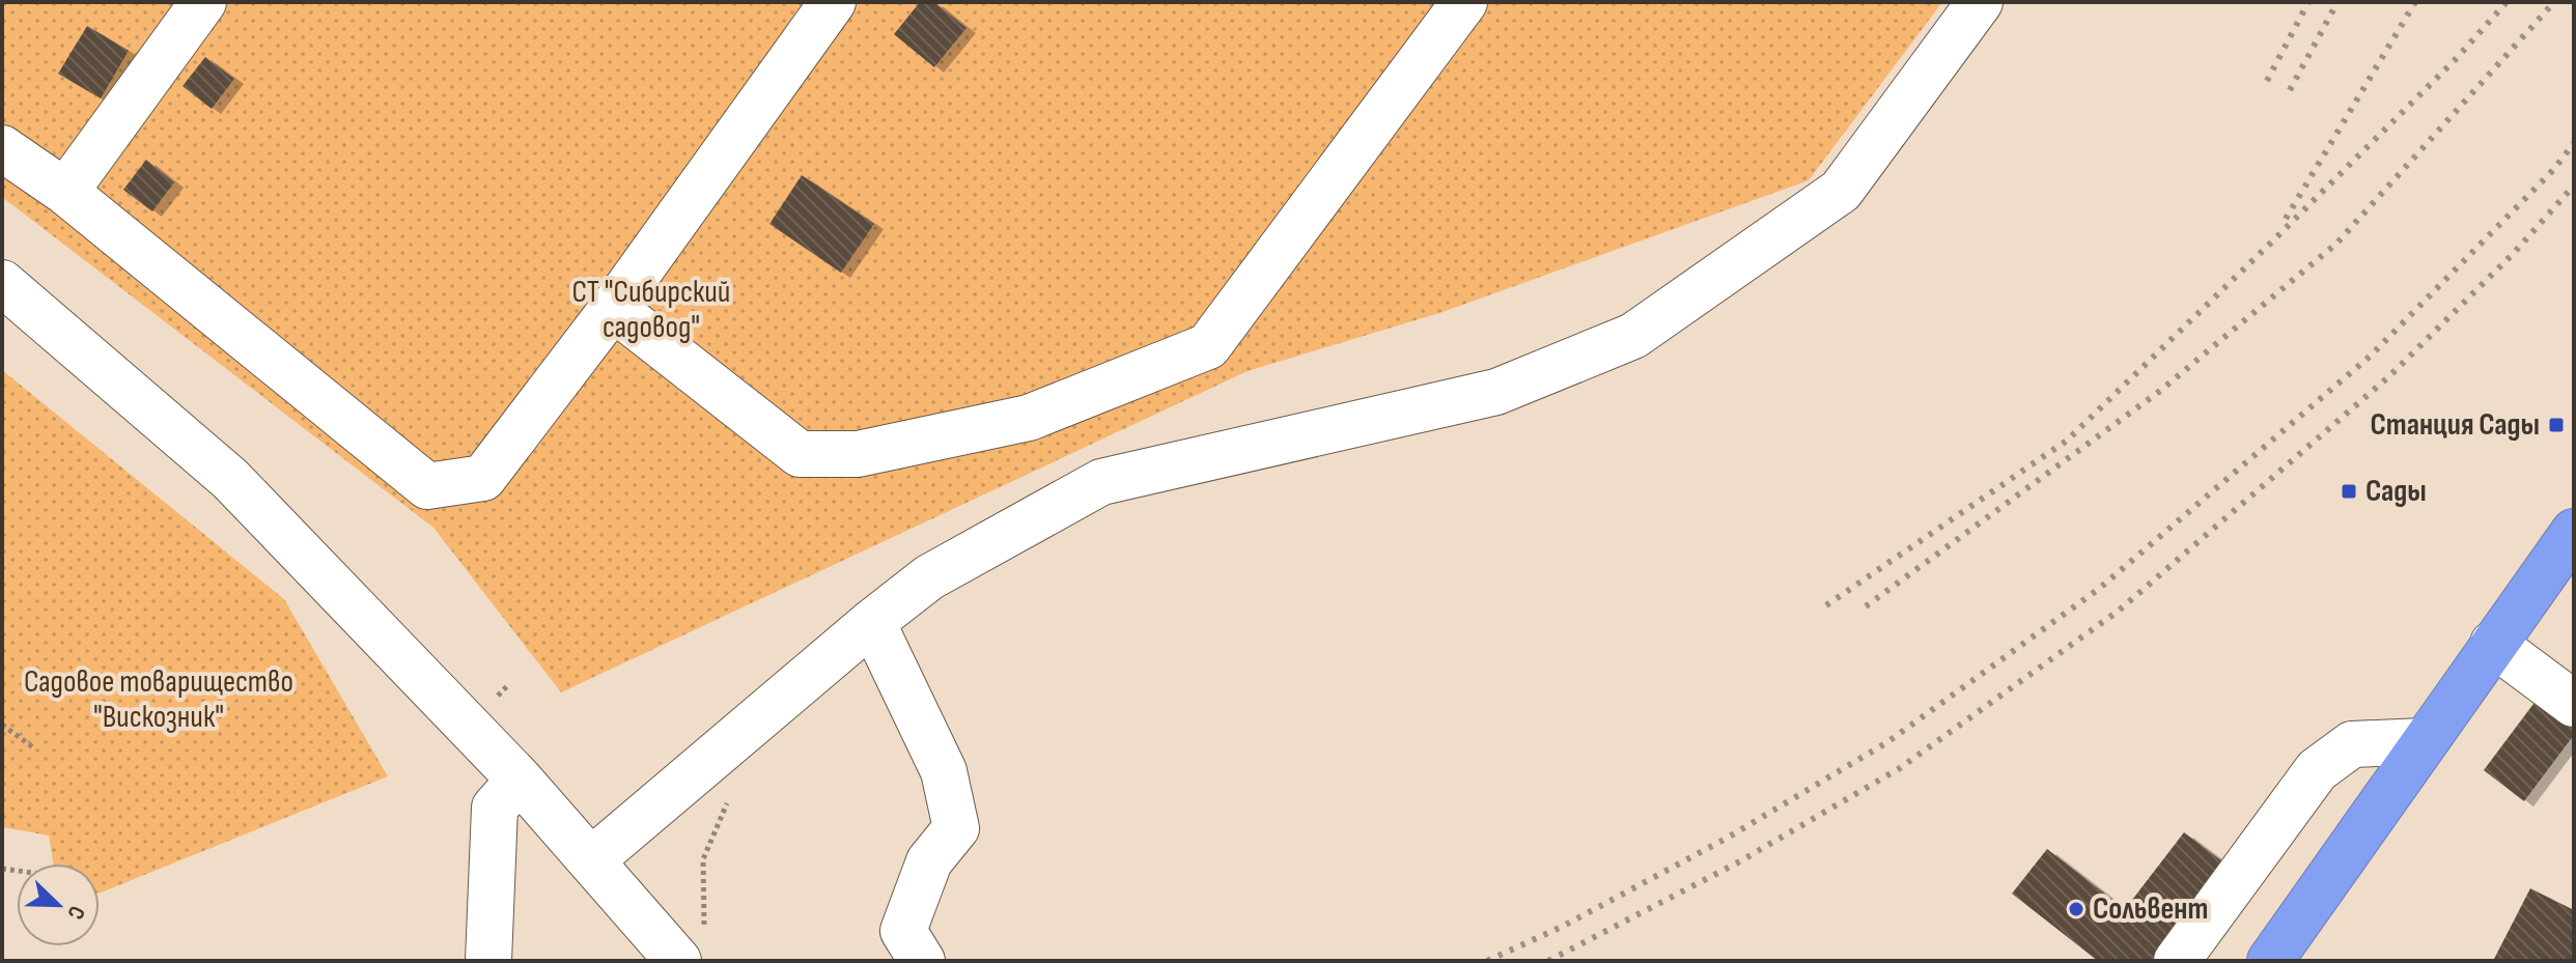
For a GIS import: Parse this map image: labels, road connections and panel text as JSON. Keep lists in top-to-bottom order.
{
  "parks": ["СТ \"Сибирский садовод\"", "Садовое товарищество \"Вискозник\""],
  "places": {
    "transit": ["Станция Сады", "Сады"],
    "other": ["Сольвент"]
  },
  "north": "bottom right"
}
